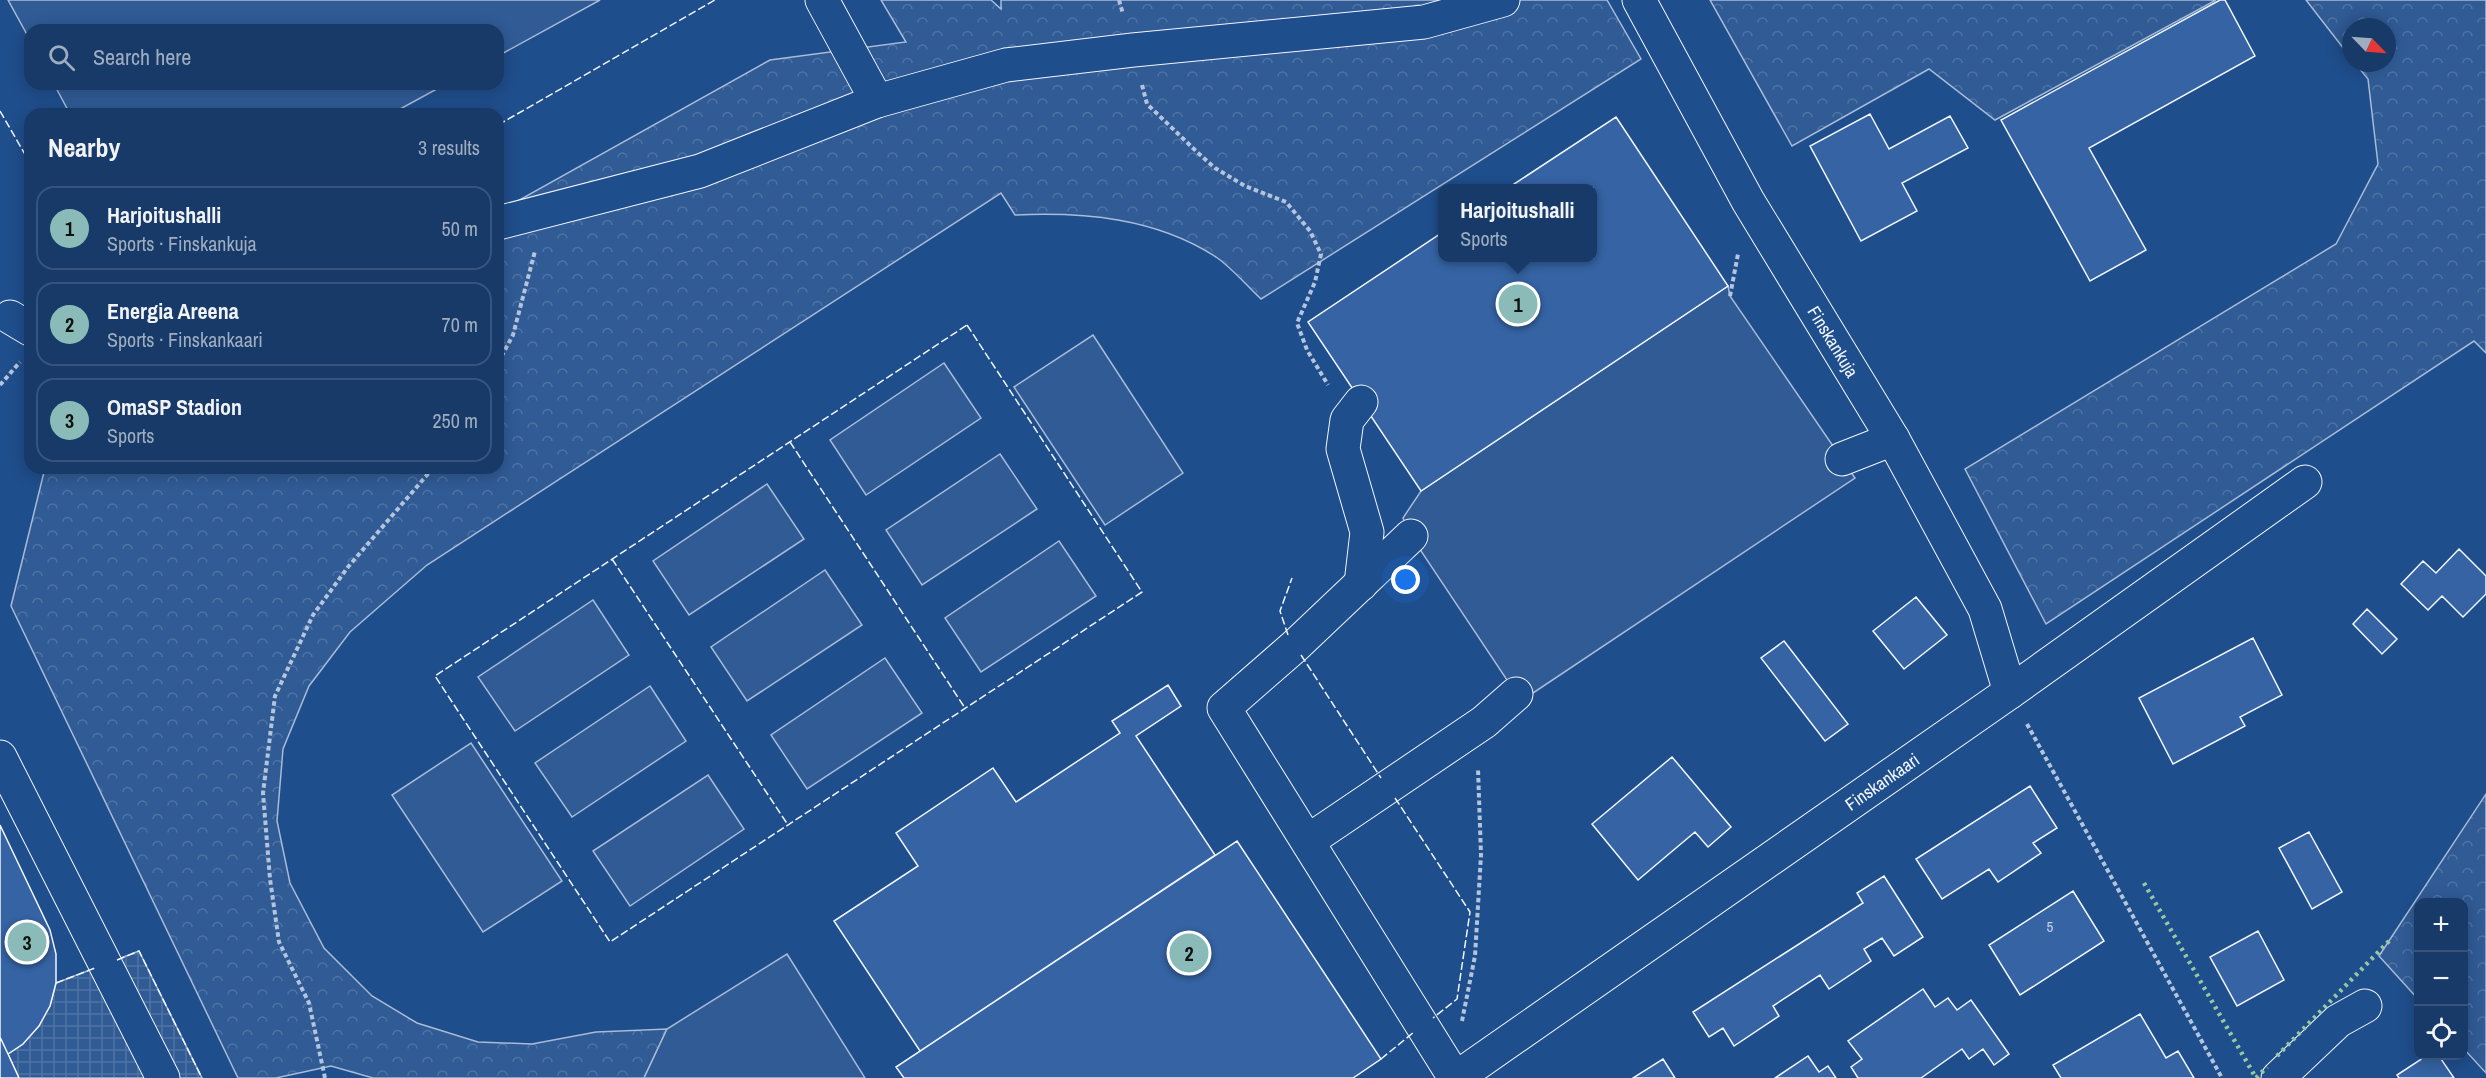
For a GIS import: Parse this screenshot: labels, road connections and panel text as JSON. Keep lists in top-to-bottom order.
{
  "streets": {
    "street": ["Finskankuja", "Finskankaari"]
  },
  "crossings": [
    ["Finskankuja", "Finskankaari"]
  ],
  "house_numbers": ["5"],
  "north": "bottom right",
  "page": {
    "search": "Search here",
    "heading": ["Nearby", "3 results"],
    "popup": ["Harjoitushalli", "Sports"],
    "list": [
      {
        "mark": "1",
        "name": "Harjoitushalli",
        "note": "Sports · Finskankuja",
        "value": "50 m"
      },
      {
        "mark": "2",
        "name": "Energia Areena",
        "note": "Sports · Finskankaari",
        "value": "70 m"
      },
      {
        "mark": "3",
        "name": "OmaSP Stadion",
        "note": "Sports",
        "value": "250 m"
      }
    ],
    "pins": ["1", "3", "2"],
    "map_buttons": ["+", "−"]
  }
}
